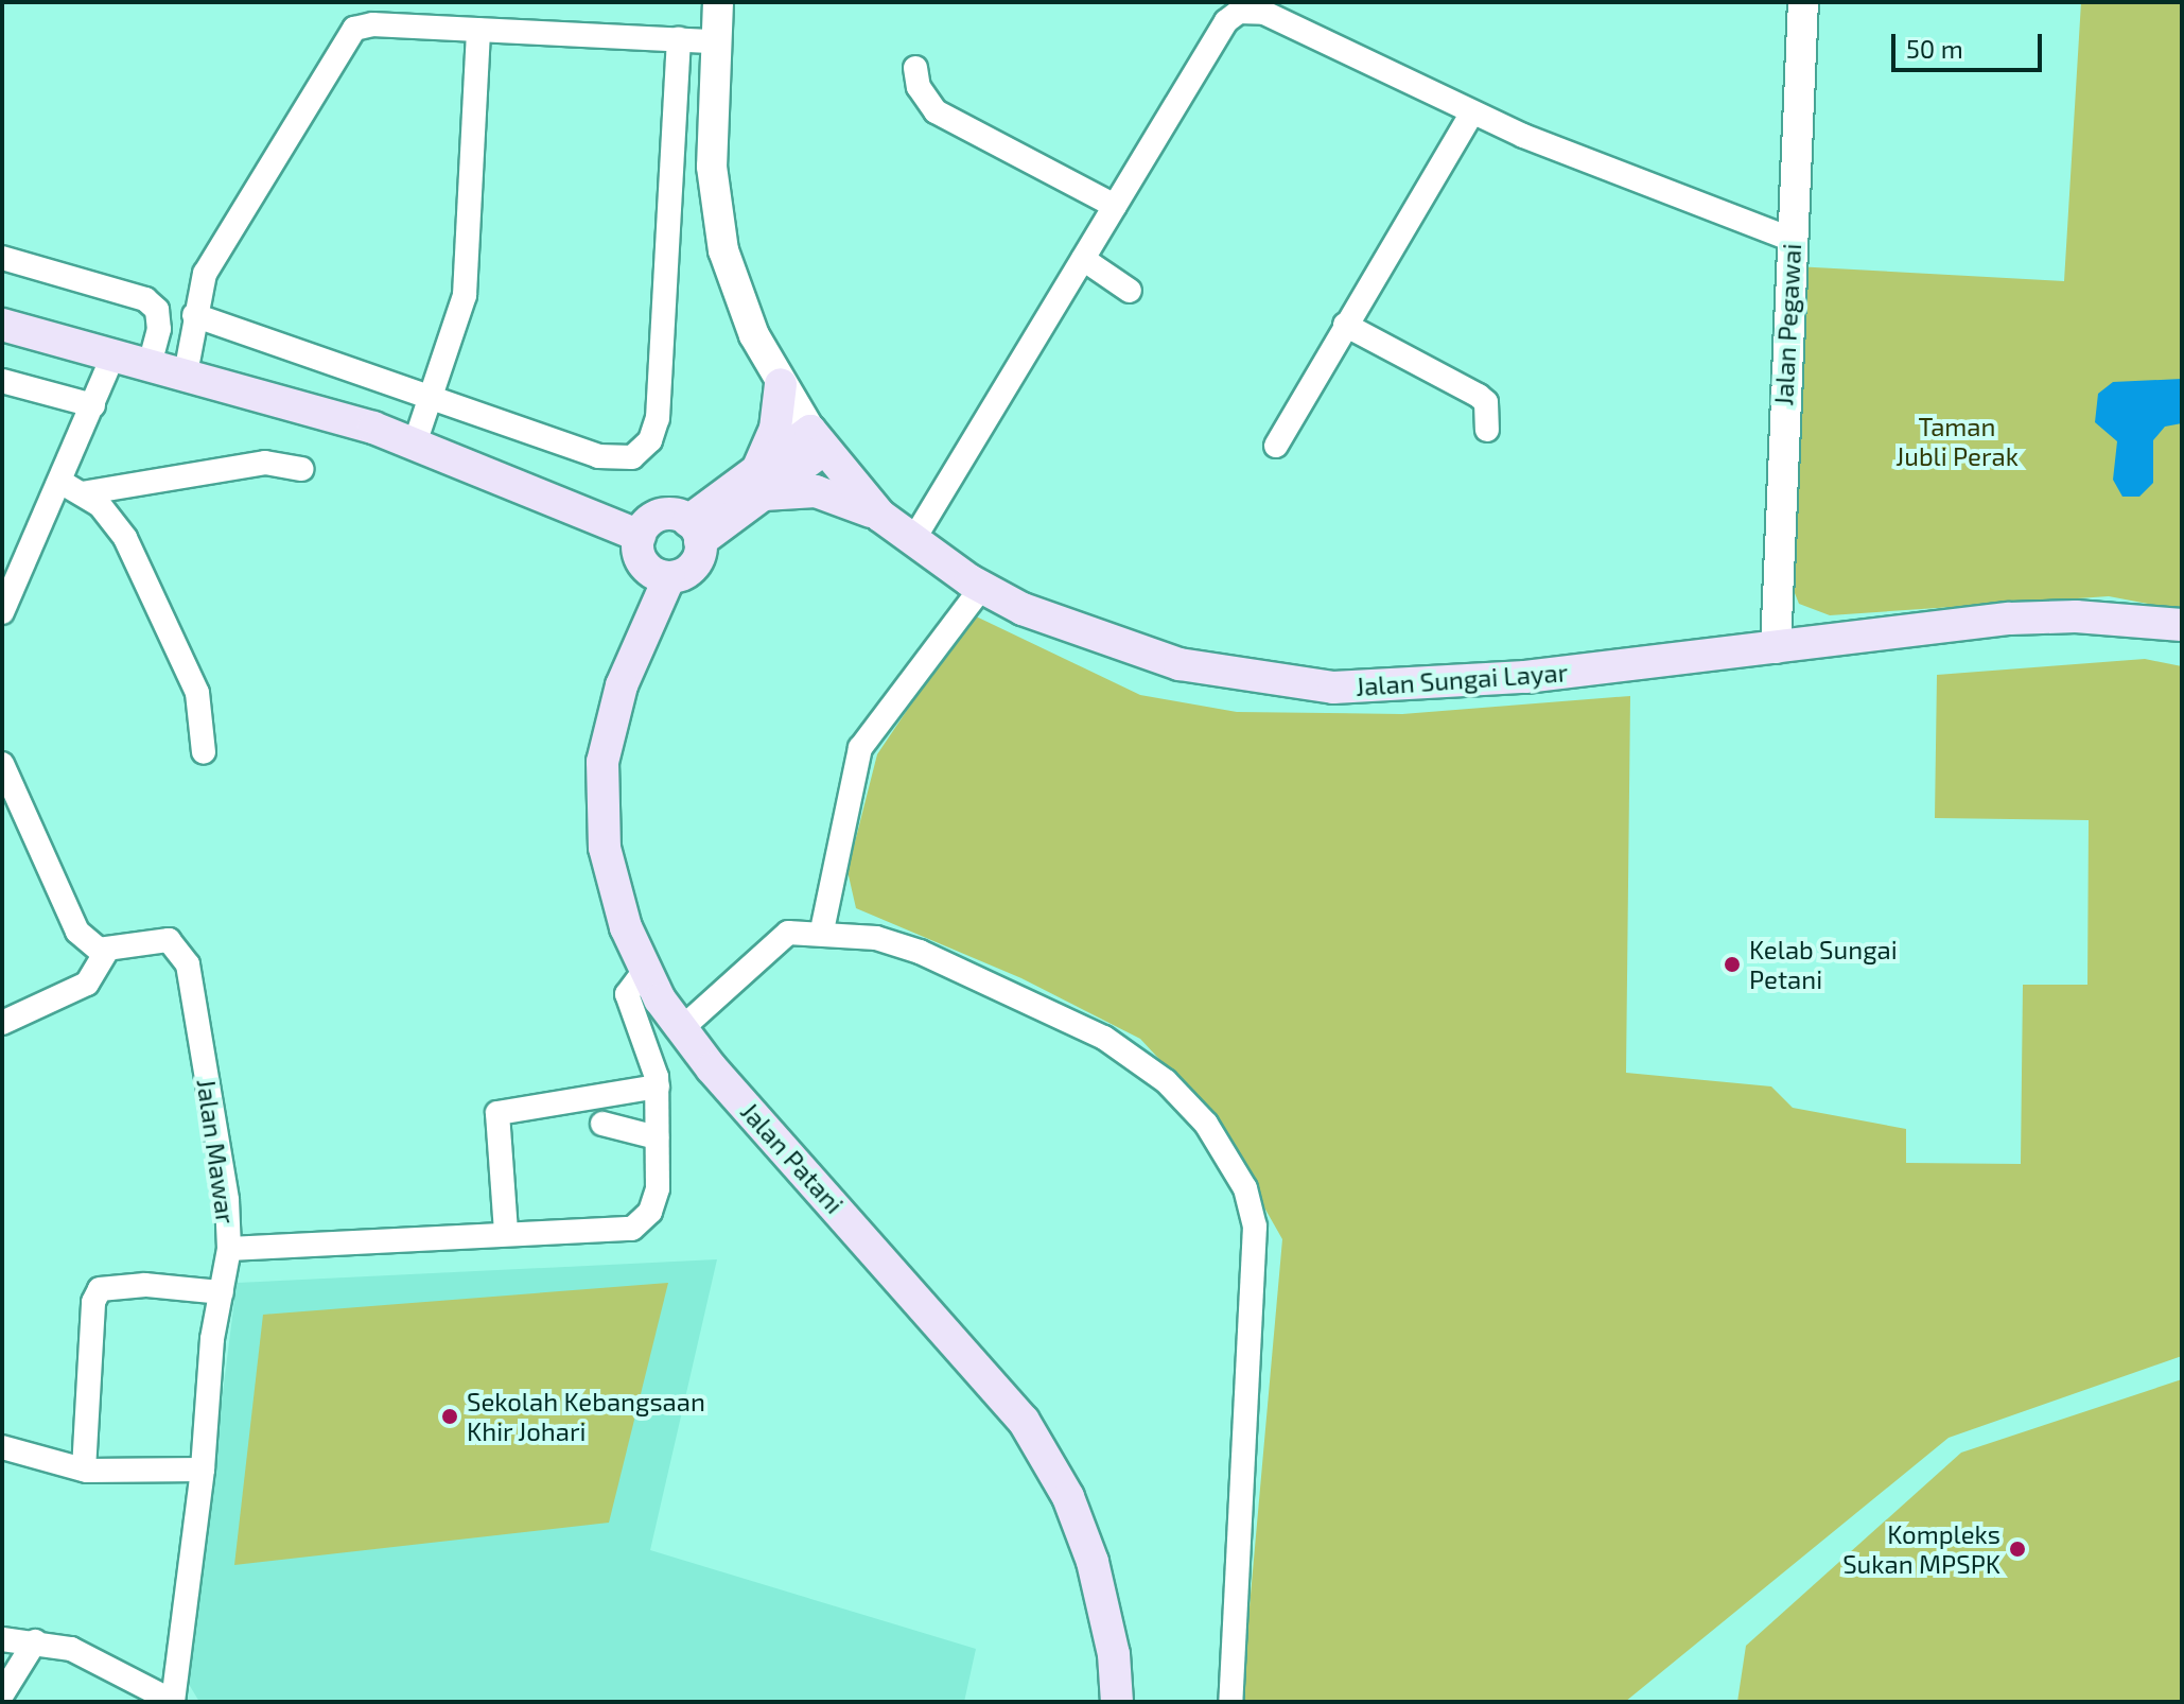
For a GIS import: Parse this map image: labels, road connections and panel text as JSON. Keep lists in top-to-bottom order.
{
  "streets": {
    "main road": ["Jalan Sungai Layar", "Jalan Patani"],
    "street": ["Jalan Pegawai", "Jalan Mawar"]
  },
  "crossings": [
    ["Jalan Pegawai", "Jalan Sungai Layar"]
  ],
  "parks": ["Taman Jubli Perak"],
  "places": ["Kelab Sungai Petani", "Sekolah Kebangsaan Khir Johari", "Kompleks Sukan MPSPK"],
  "scale_bar": "50 m"
}
